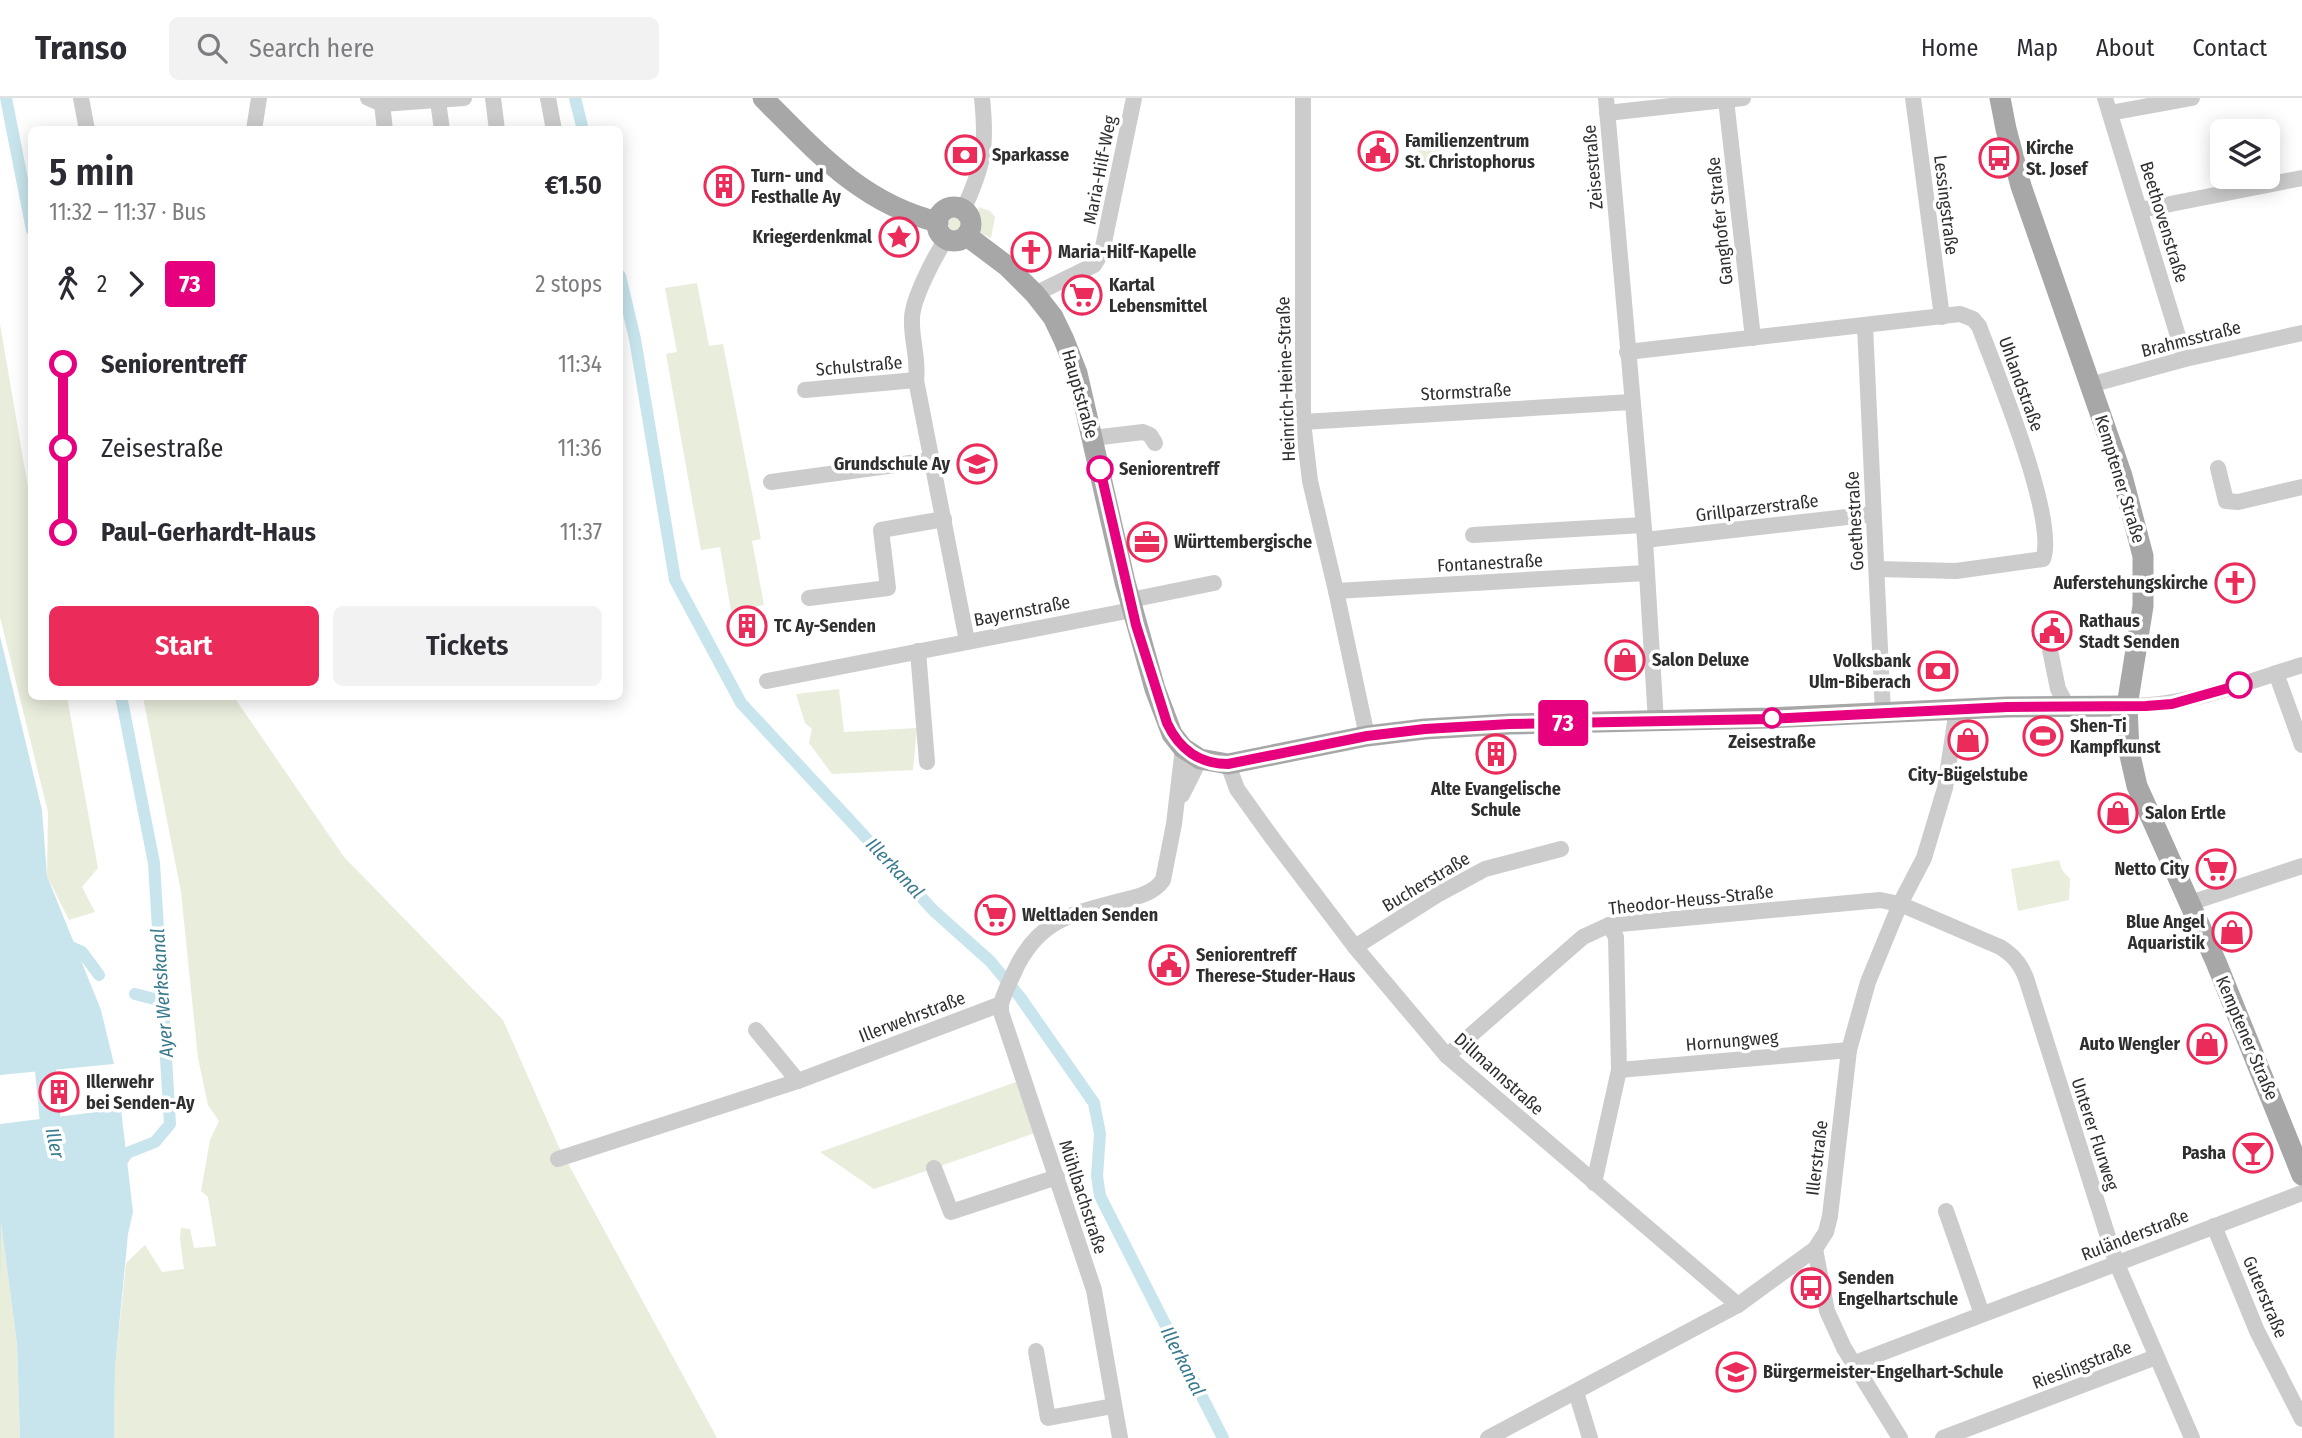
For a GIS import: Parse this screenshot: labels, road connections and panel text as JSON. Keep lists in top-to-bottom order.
{
  "streets": {
    "main road": ["Hauptstraße", "Kemptener Straße"],
    "street": [
      "Zeisestraße",
      "Maria-Hilf-Weg",
      "Lessingstraße",
      "Ganghofer Straße",
      "Beethovenstraße",
      "Brahmsstraße",
      "Schulstraße",
      "Heinrich-Heine-Straße",
      "Uhlandstraße",
      "Stormstraße",
      "Grillparzerstraße",
      "Goethestraße",
      "Fontanestraße",
      "Bayernstraße",
      "Bucherstraße",
      "Theodor-Heuss-Straße",
      "Illerwehrstraße",
      "Hornungweg",
      "Dillmannstraße",
      "Unterer Flurweg",
      "Illerstraße",
      "Mühlbachstraße",
      "Ruländerstraße",
      "Guterstraße",
      "Rieslingstraße"
    ]
  },
  "crossings": [
    ["Zeisestraße", "Uhlandstraße"],
    ["Zeisestraße", "Stormstraße"],
    ["Zeisestraße", "Grillparzerstraße"],
    ["Zeisestraße", "Fontanestraße"],
    ["Maria-Hilf-Weg", "Hauptstraße"],
    ["Lessingstraße", "Uhlandstraße"],
    ["Ganghofer Straße", "Uhlandstraße"],
    ["Beethovenstraße", "Brahmsstraße"],
    ["Brahmsstraße", "Kemptener Straße"],
    ["Schulstraße", "Hauptstraße"],
    ["Schulstraße", "Bayernstraße"],
    ["Heinrich-Heine-Straße", "Stormstraße"],
    ["Heinrich-Heine-Straße", "Fontanestraße"],
    ["Uhlandstraße", "Goethestraße"],
    ["Hauptstraße", "Bayernstraße"],
    ["Grillparzerstraße", "Goethestraße"],
    ["Bucherstraße", "Dillmannstraße"],
    ["Theodor-Heuss-Straße", "Dillmannstraße"],
    ["Theodor-Heuss-Straße", "Unterer Flurweg"],
    ["Theodor-Heuss-Straße", "Illerstraße"],
    ["Illerwehrstraße", "Mühlbachstraße"],
    ["Hornungweg", "Illerstraße"],
    ["Dillmannstraße", "Illerstraße"],
    ["Unterer Flurweg", "Illerstraße"],
    ["Unterer Flurweg", "Ruländerstraße"],
    ["Unterer Flurweg", "Rieslingstraße"],
    ["Ruländerstraße", "Guterstraße"]
  ],
  "water": ["Illerkanal", "Ayer Werkskanal", "Iller"],
  "places": {
    "public building": ["Familienzentrum St. Christophorus", "Rathaus Stadt Senden", "Seniorentreff Therese-Studer-Haus"],
    "bank": ["Sparkasse", "Volksbank Ulm-Biberach"],
    "bus stop": ["Kirche St. Josef", "Senden Engelhartschule"],
    "building": [
      "Turn- und Festhalle Ay",
      "TC Ay-Senden",
      "Alte Evangelische Schule",
      "Illerwehr bei Senden-Ay"
    ],
    "place": ["Kriegerdenkmal"],
    "church": ["Maria-Hilf-Kapelle", "Auferstehungskirche"],
    "supermarket": ["Kartal Lebensmittel", "Netto City", "Weltladen Senden"],
    "school or university": ["Grundschule Ay", "Bürgermeister-Engelhart-Schule"],
    "other": ["Seniorentreff", "Zeisestraße"],
    "office": ["Württembergische"],
    "shop": [
      "Salon Deluxe",
      "City-Bügelstube",
      "Salon Ertle",
      "Blue Angel Aquaristik",
      "Auto Wengler"
    ],
    "sports": ["Shen-Ti Kampfkunst"],
    "bar": ["Pasha"]
  },
  "lines": ["bus line 73"],
  "page": {
    "header": "Transo",
    "search": "Search here",
    "nav": [
      "Home",
      "Map",
      "About",
      "Contact"
    ],
    "on_map": "73",
    "heading": ["5 min", "11:32 – 11:37 · Bus", "€1.50"],
    "legs": ["2", "73", "2 stops"],
    "list": [
      {
        "name": "Seniorentreff",
        "value": "11:34"
      },
      {
        "name": "Zeisestraße",
        "value": "11:36"
      },
      {
        "name": "Paul-Gerhardt-Haus",
        "value": "11:37"
      }
    ],
    "buttons": ["Start", "Tickets"]
  }
}
